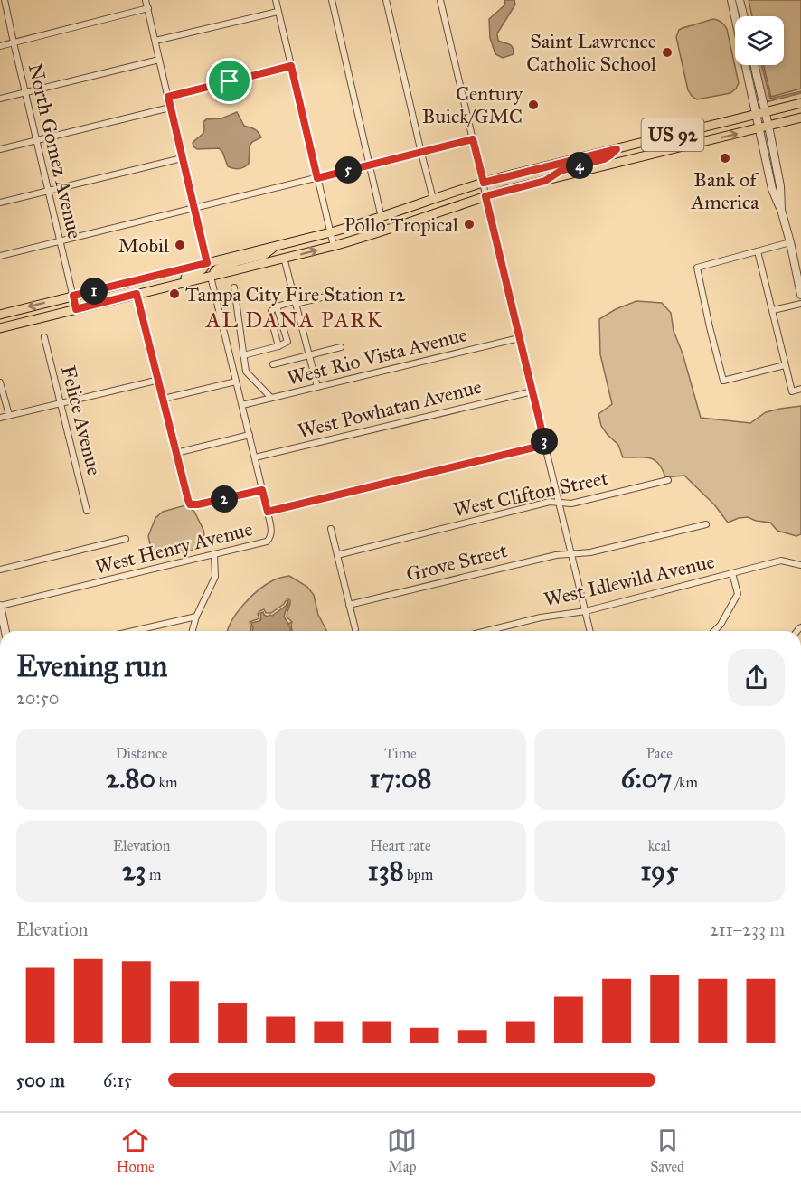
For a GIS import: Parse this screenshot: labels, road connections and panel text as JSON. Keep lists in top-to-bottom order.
{
  "streets": {
    "main road": ["US 92"],
    "street": [
      "North Gomez Avenue",
      "West Rio Vista Avenue",
      "West Powhatan Avenue",
      "Felice Avenue",
      "West Clifton Street",
      "West Henry Avenue",
      "Grove Street",
      "West Idlewild Avenue"
    ]
  },
  "crossings": [
    ["US 92", "North Gomez Avenue"]
  ],
  "districts": ["AL DANA PARK"],
  "places": [
    "Saint Lawrence Catholic School",
    "Century Buick/GMC",
    "Bank of America",
    "Pollo Tropical",
    "Mobil",
    "Tampa City Fire Station 12"
  ],
  "page": {
    "pins": [
      "4",
      "5",
      "1",
      "3",
      "2"
    ],
    "heading": ["Evening run", "20:50"],
    "stats": [
      ["Distance", "2.80 km"],
      ["Time", "17:08"],
      ["Pace", "6:07 /km"],
      ["Elevation", "23 m"],
      ["Heart rate", "138 bpm"],
      ["kcal", "195"]
    ],
    "chart": ["Elevation", "211–233 m"],
    "list": [
      {
        "name": "500 m",
        "note": "6:15"
      }
    ],
    "tabs": ["Home", "Map", "Saved"]
  }
}
